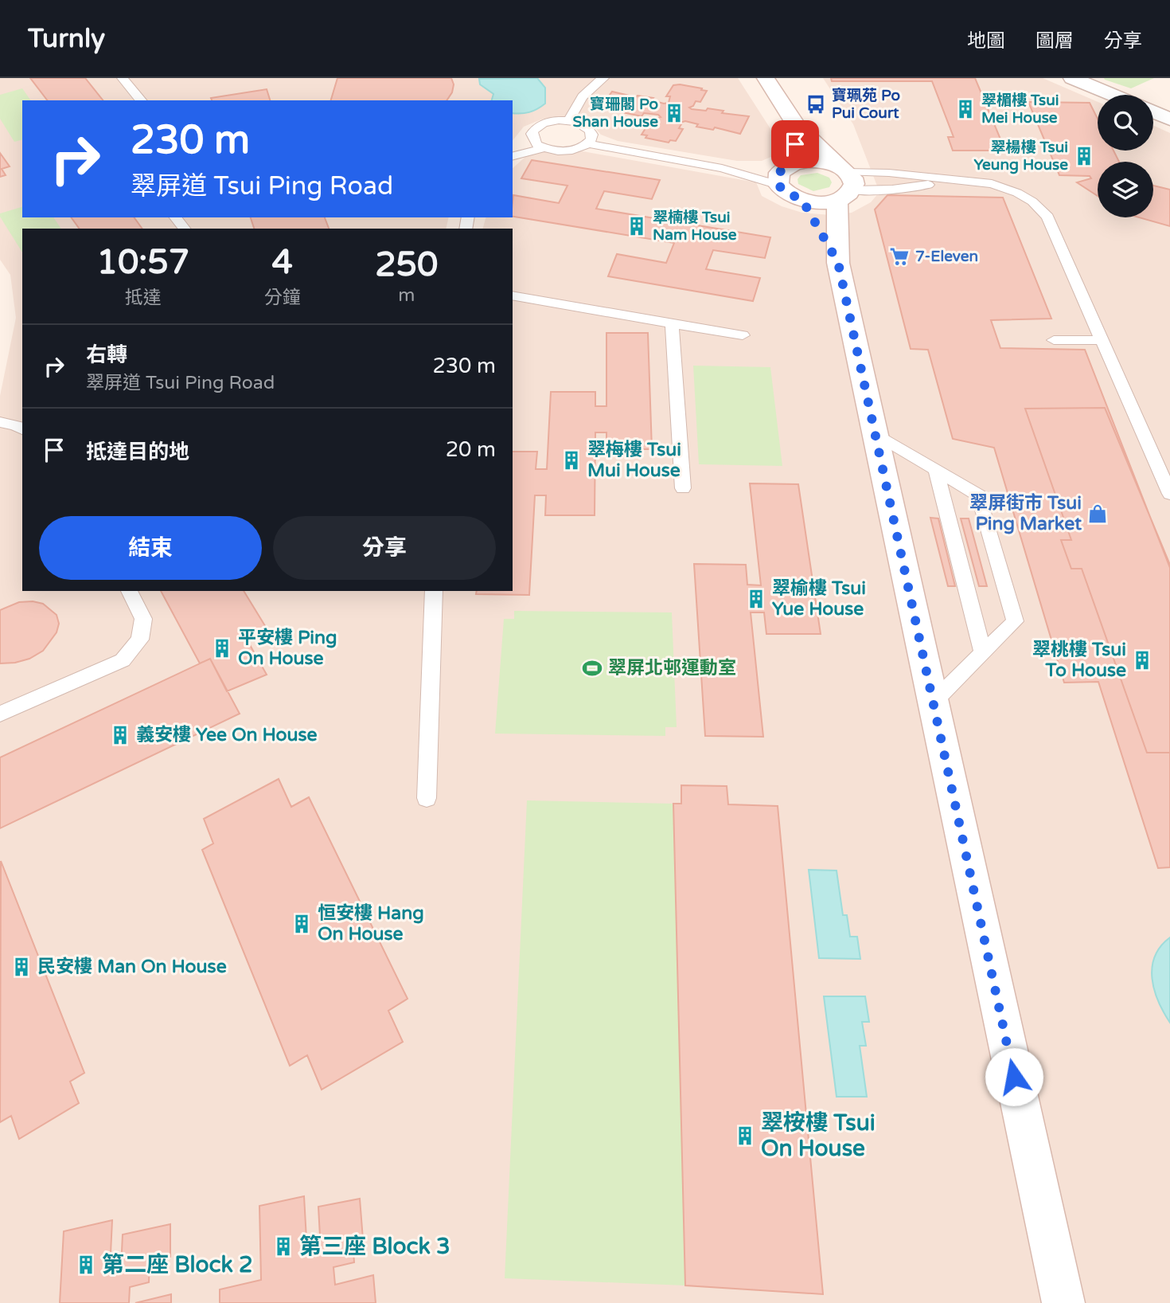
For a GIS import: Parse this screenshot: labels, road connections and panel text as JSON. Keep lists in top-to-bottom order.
{
  "places": {
    "bus stop": ["寶珮苑 Po Pui Court"],
    "building": [
      "翠楣樓 Tsui Mei House",
      "寶珊閣 Po Shan House",
      "翠楊樓 Tsui Yeung House",
      "翠楠樓 Tsui Nam House",
      "翠梅樓 Tsui Mui House",
      "翠榆樓 Tsui Yue House",
      "平安樓 Ping On House",
      "翠桃樓 Tsui To House",
      "義安樓 Yee On House",
      "恒安樓 Hang On House",
      "民安樓 Man On House",
      "翠桉樓 Tsui On House",
      "第三座 Block 3",
      "第二座 Block 2"
    ],
    "supermarket": ["7-Eleven"],
    "shop": ["翠屏街市 Tsui Ping Market"],
    "sports": ["翠屏北邨運動室"]
  },
  "page": {
    "header": "Turnly",
    "nav": ["地圖", "圖層", "分享"],
    "turn": ["230 m", "翠屏道 Tsui Ping Road"],
    "eta": [
      "10:57",
      "抵達",
      "4",
      "分鐘",
      "250",
      "m"
    ],
    "list": [
      {
        "name": "右轉",
        "note": "翠屏道 Tsui Ping Road",
        "value": "230 m"
      },
      {
        "name": "抵達目的地",
        "value": "20 m"
      }
    ],
    "buttons": ["結束", "分享"]
  }
}
